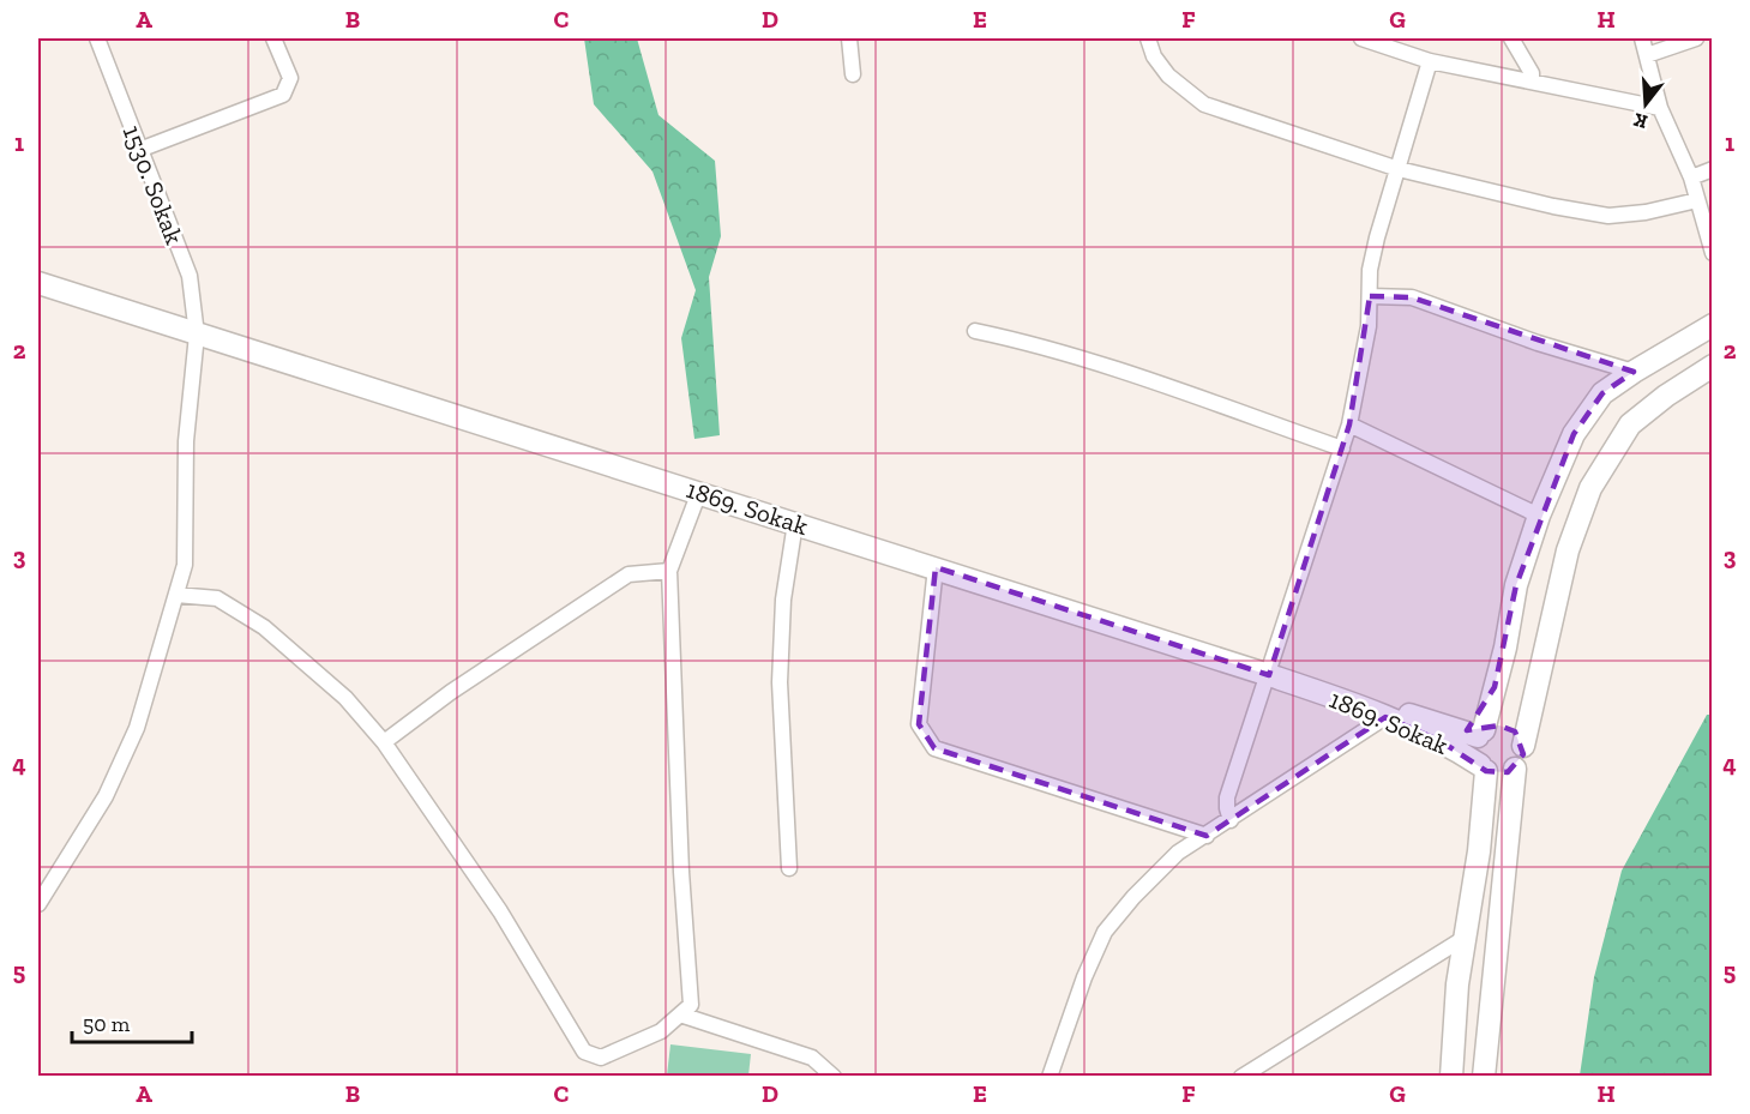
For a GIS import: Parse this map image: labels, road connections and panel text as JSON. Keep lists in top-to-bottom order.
{
  "streets": {
    "main road": ["1869. Sokak"],
    "street": ["1530. Sokak"]
  },
  "crossings": [
    ["1530. Sokak", "1869. Sokak"]
  ],
  "scale_bar": "50 m",
  "north": "bottom",
  "grid": {
    "columns": [
      "A",
      "B",
      "C",
      "D",
      "E",
      "F",
      "G",
      "H"
    ],
    "rows": [
      "1",
      "2",
      "3",
      "4",
      "5"
    ]
  }
}
